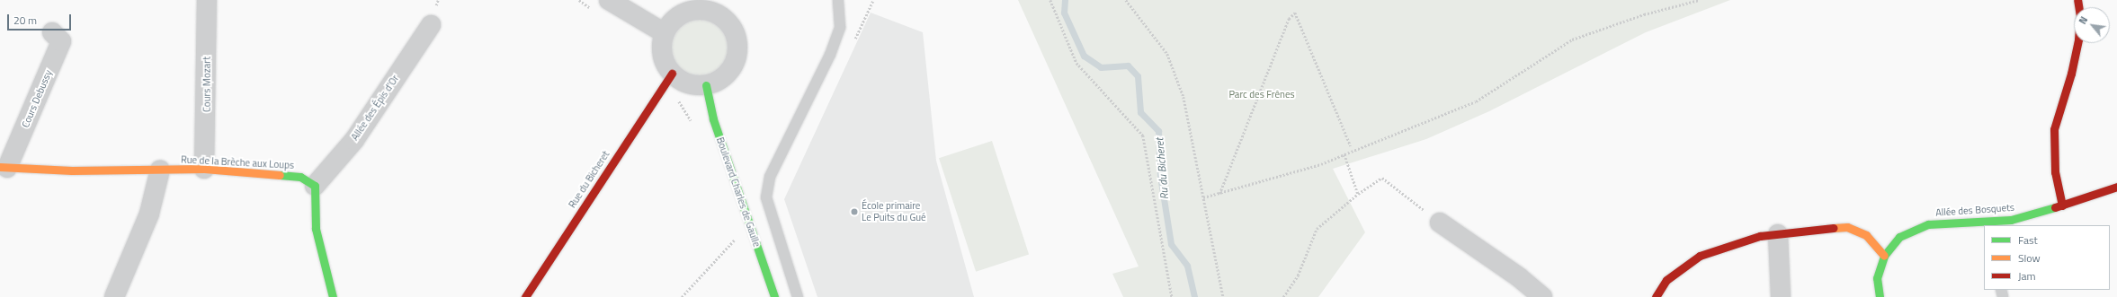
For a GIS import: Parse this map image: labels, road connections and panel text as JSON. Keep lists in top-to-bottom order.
{
  "streets": {
    "street": [
      "Cours Mozart",
      "Cours Debussy",
      "Allée des Épis d'Or",
      "Rue de la Brèche aux Loups",
      "Rue du Bicheret",
      "Boulevard Charles de Gaulle",
      "Allée des Bosquets"
    ]
  },
  "crossings": [
    ["Cours Mozart", "Rue de la Brèche aux Loups"],
    ["Cours Debussy", "Rue de la Brèche aux Loups"],
    ["Allée des Épis d'Or", "Rue de la Brèche aux Loups"],
    ["Rue du Bicheret", "Boulevard Charles de Gaulle"]
  ],
  "water": ["Ru du Bicheret"],
  "parks": ["Parc des Frênes"],
  "places": ["École primaire Le Puits du Gué"],
  "legend": ["Fast", "Slow", "Jam"],
  "scale_bar": "20 m",
  "north": "top left"
}
